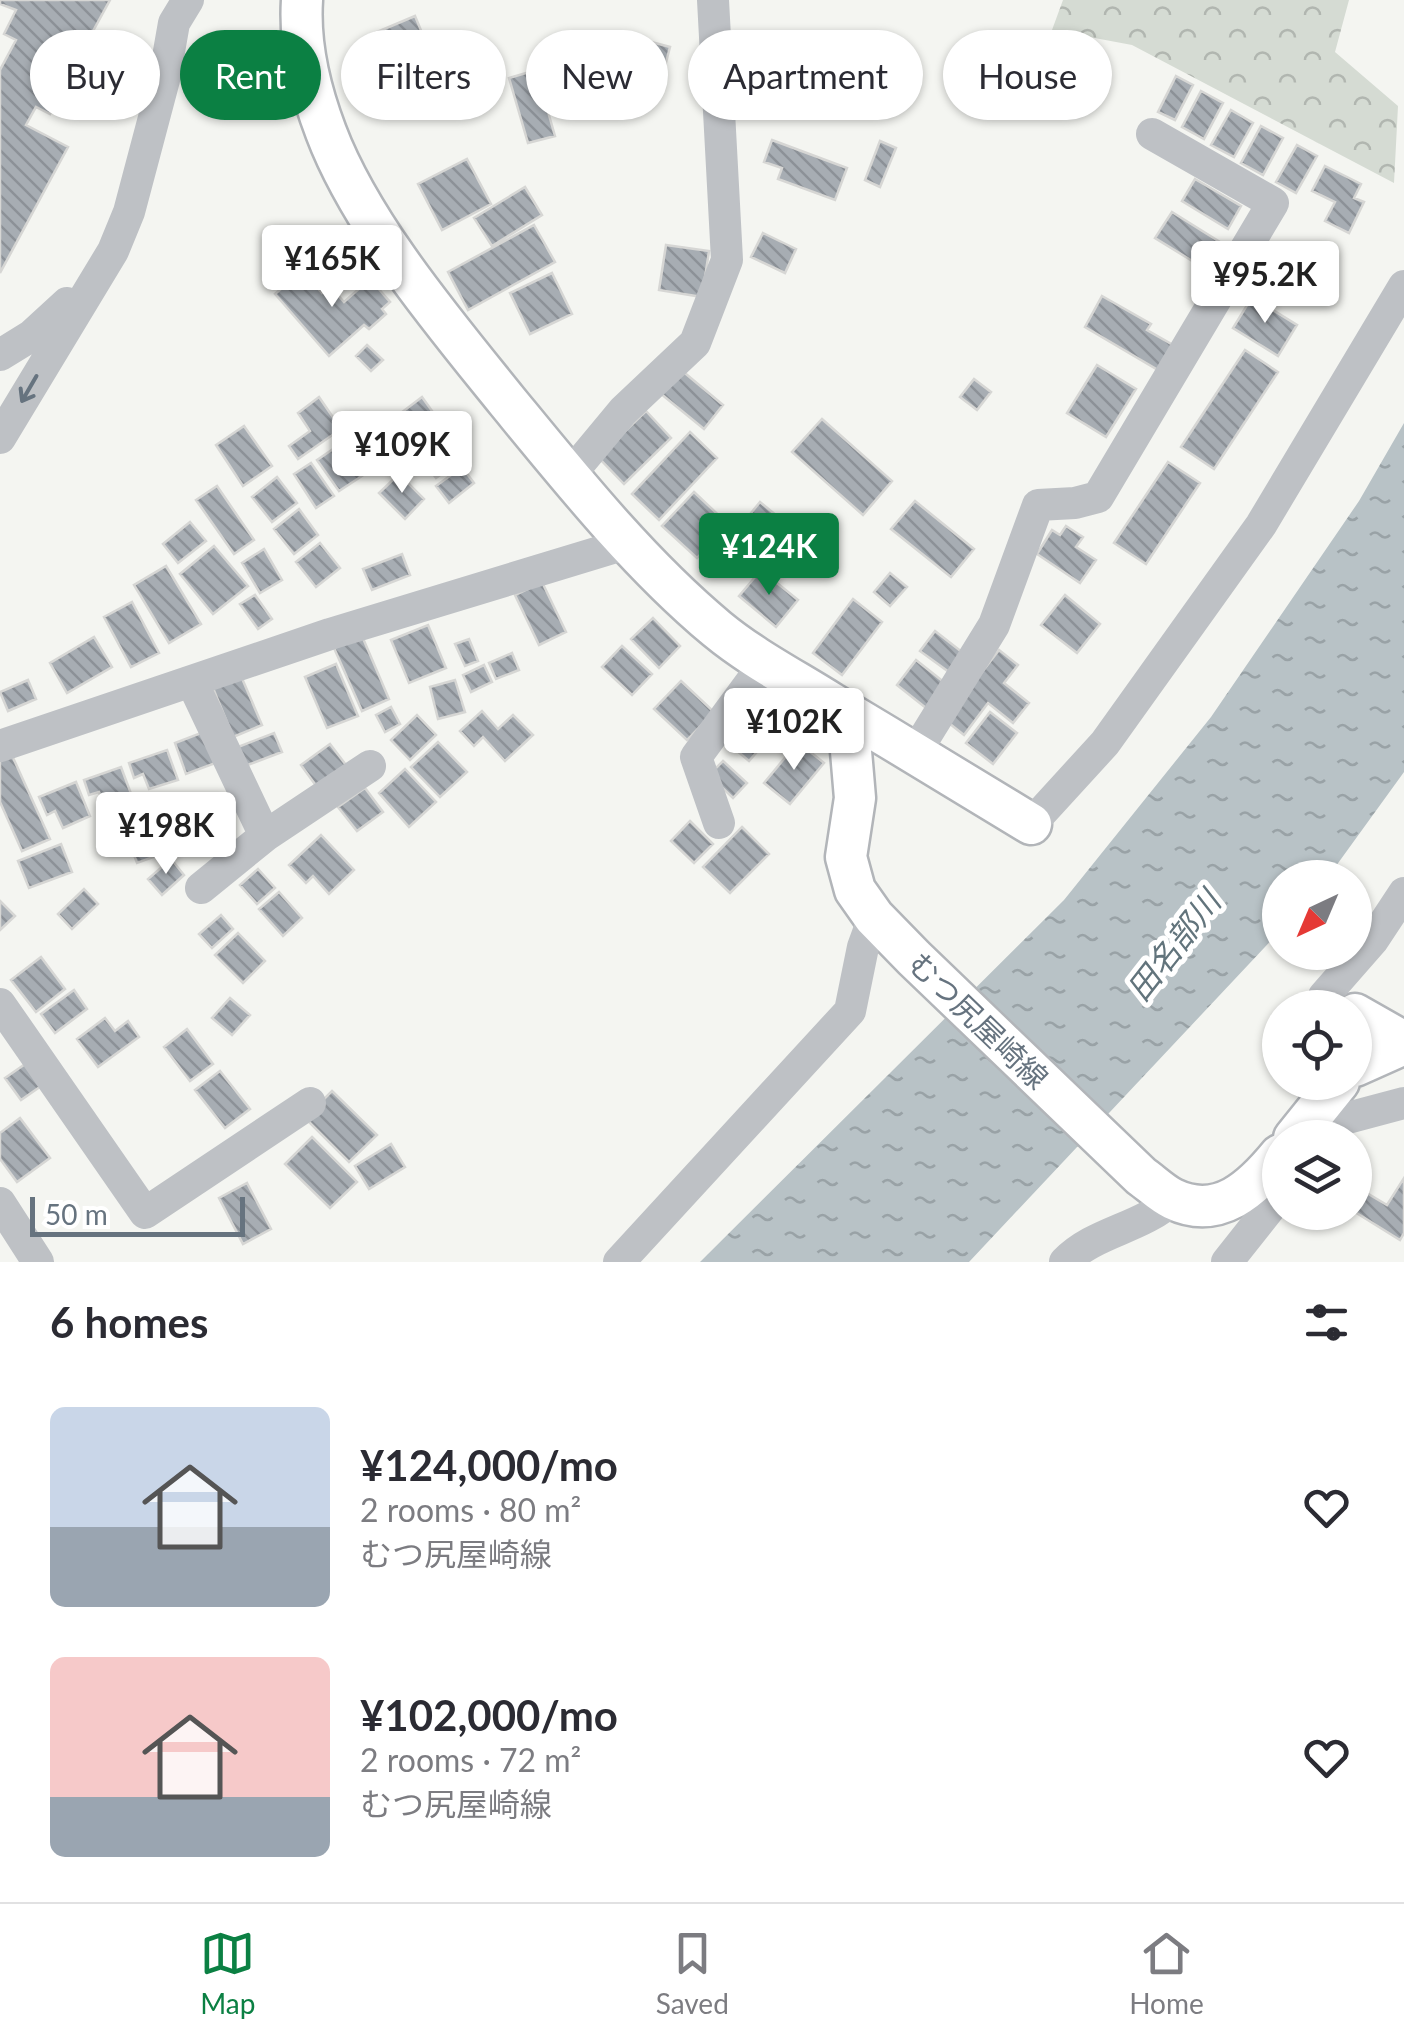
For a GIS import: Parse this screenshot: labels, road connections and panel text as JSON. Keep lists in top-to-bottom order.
{
  "streets": {
    "main road": ["むつ尻屋崎線"]
  },
  "water": ["田名部川"],
  "scale_bar": "50 m",
  "north": "bottom left",
  "page": {
    "chip": [
      "Buy",
      "Rent",
      "Filters",
      "New",
      "Apartment",
      "House"
    ],
    "price": [
      "¥165K",
      "¥95.2K",
      "¥109K",
      "¥124K",
      "¥102K",
      "¥198K"
    ],
    "scale": "50 m",
    "heading": "6 homes",
    "list": [
      {
        "name": "¥124,000/mo",
        "note": "2 rooms · 80 m² · むつ尻屋崎線"
      },
      {
        "name": "¥102,000/mo",
        "note": "2 rooms · 72 m² · むつ尻屋崎線"
      }
    ],
    "tabs": ["Map", "Saved", "Home"]
  }
}
